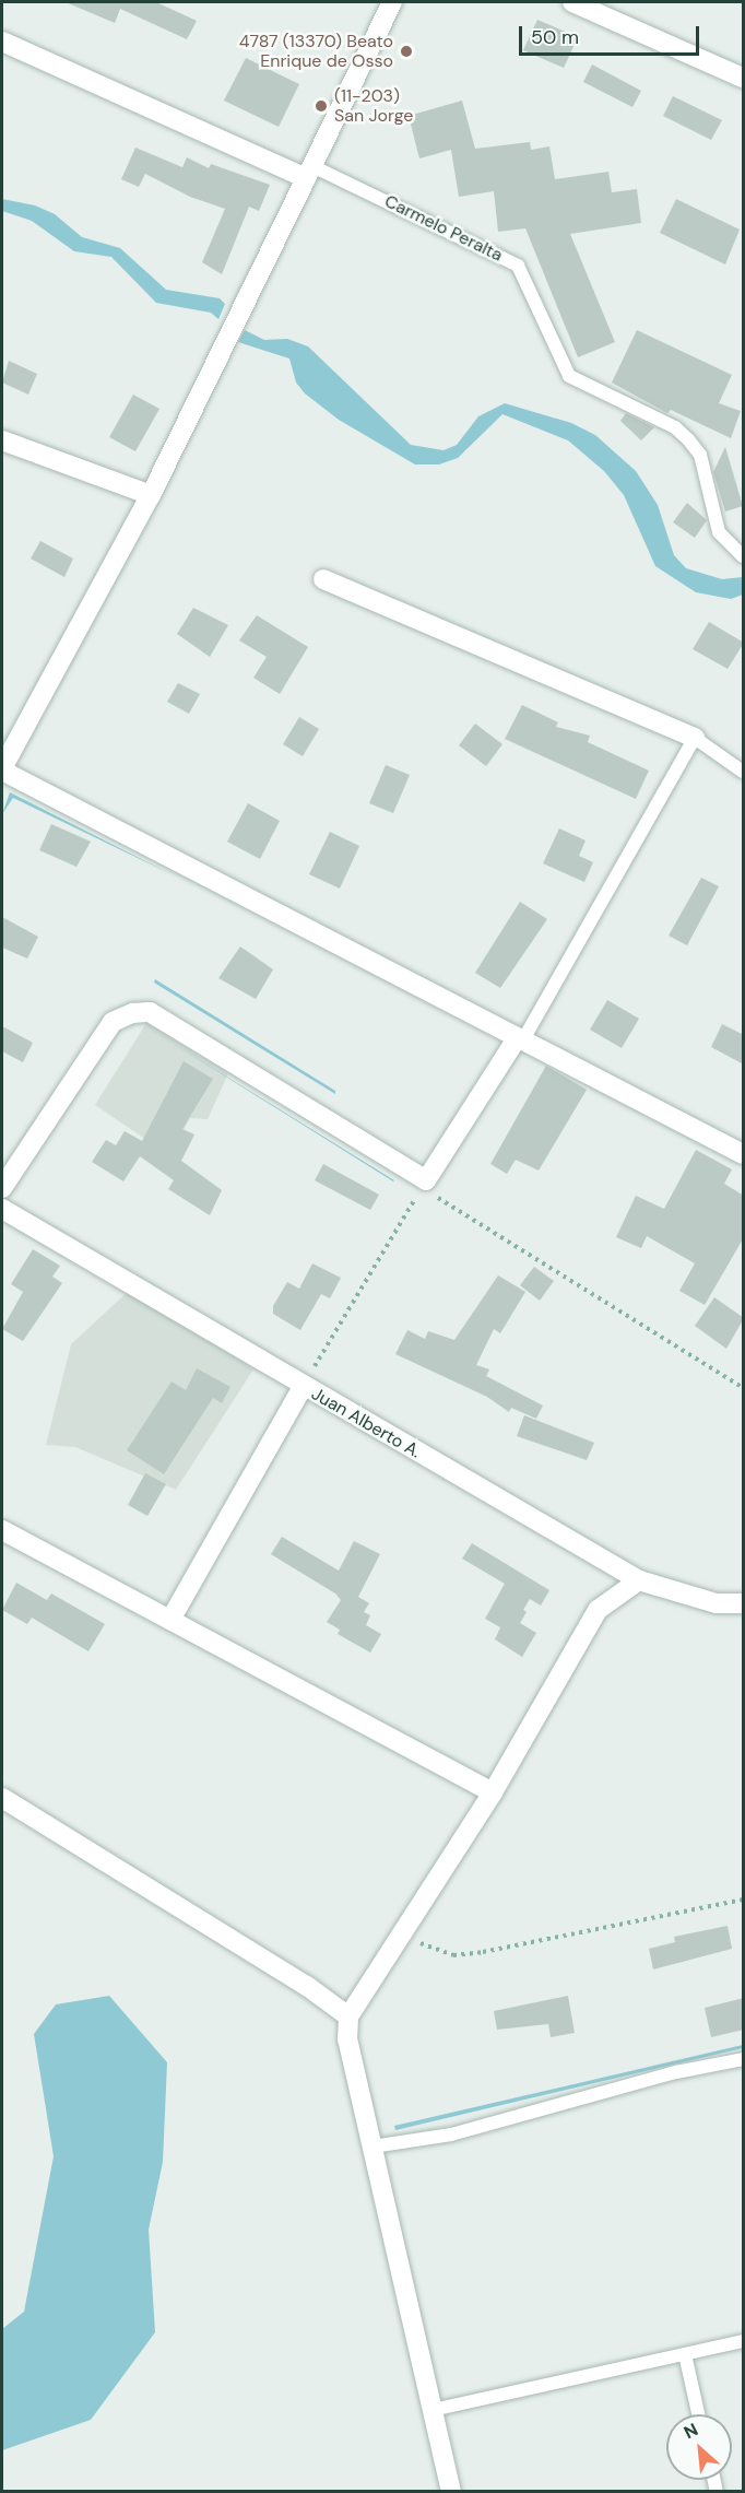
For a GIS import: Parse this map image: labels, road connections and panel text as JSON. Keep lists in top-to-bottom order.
{
  "streets": {
    "street": ["Carmelo Peralta", "Juan Alberto A."]
  },
  "places": ["4787 (13370) Beato Enrique de Osso", "(11-203) San Jorge"],
  "scale_bar": "50 m",
  "north": "top left"
}
